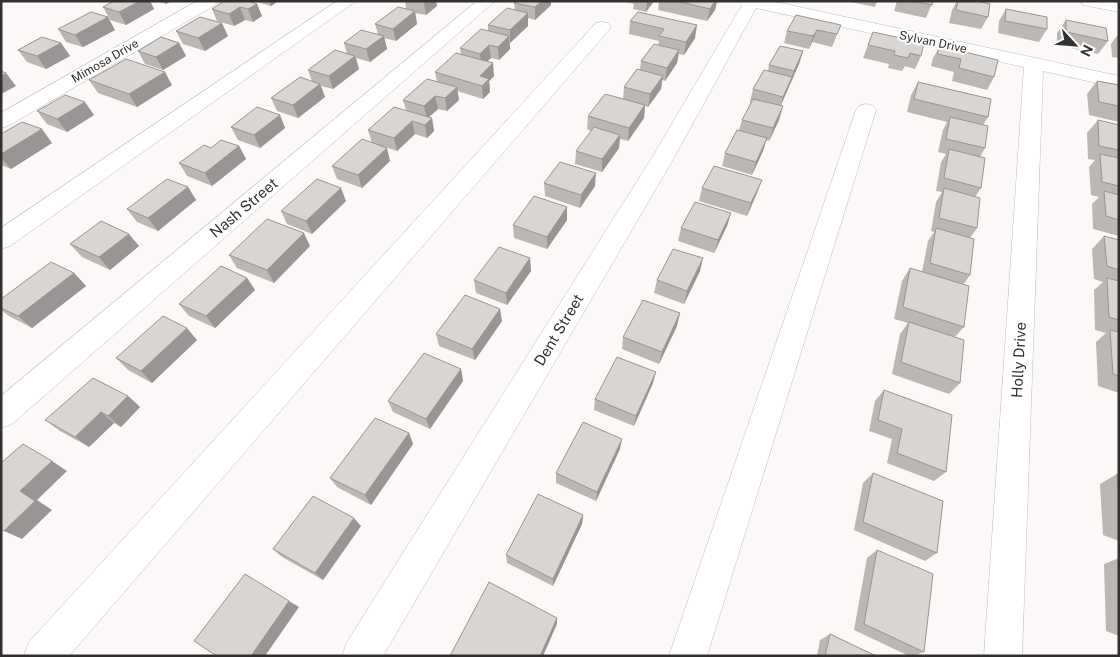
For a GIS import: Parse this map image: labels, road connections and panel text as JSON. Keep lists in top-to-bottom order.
{
  "streets": {
    "street": [
      "Sylvan Drive",
      "Mimosa Drive",
      "Nash Street",
      "Dent Street",
      "Holly Drive"
    ]
  },
  "crossings": [
    ["Sylvan Drive", "Dent Street"],
    ["Sylvan Drive", "Holly Drive"]
  ],
  "north": "bottom right"
}
